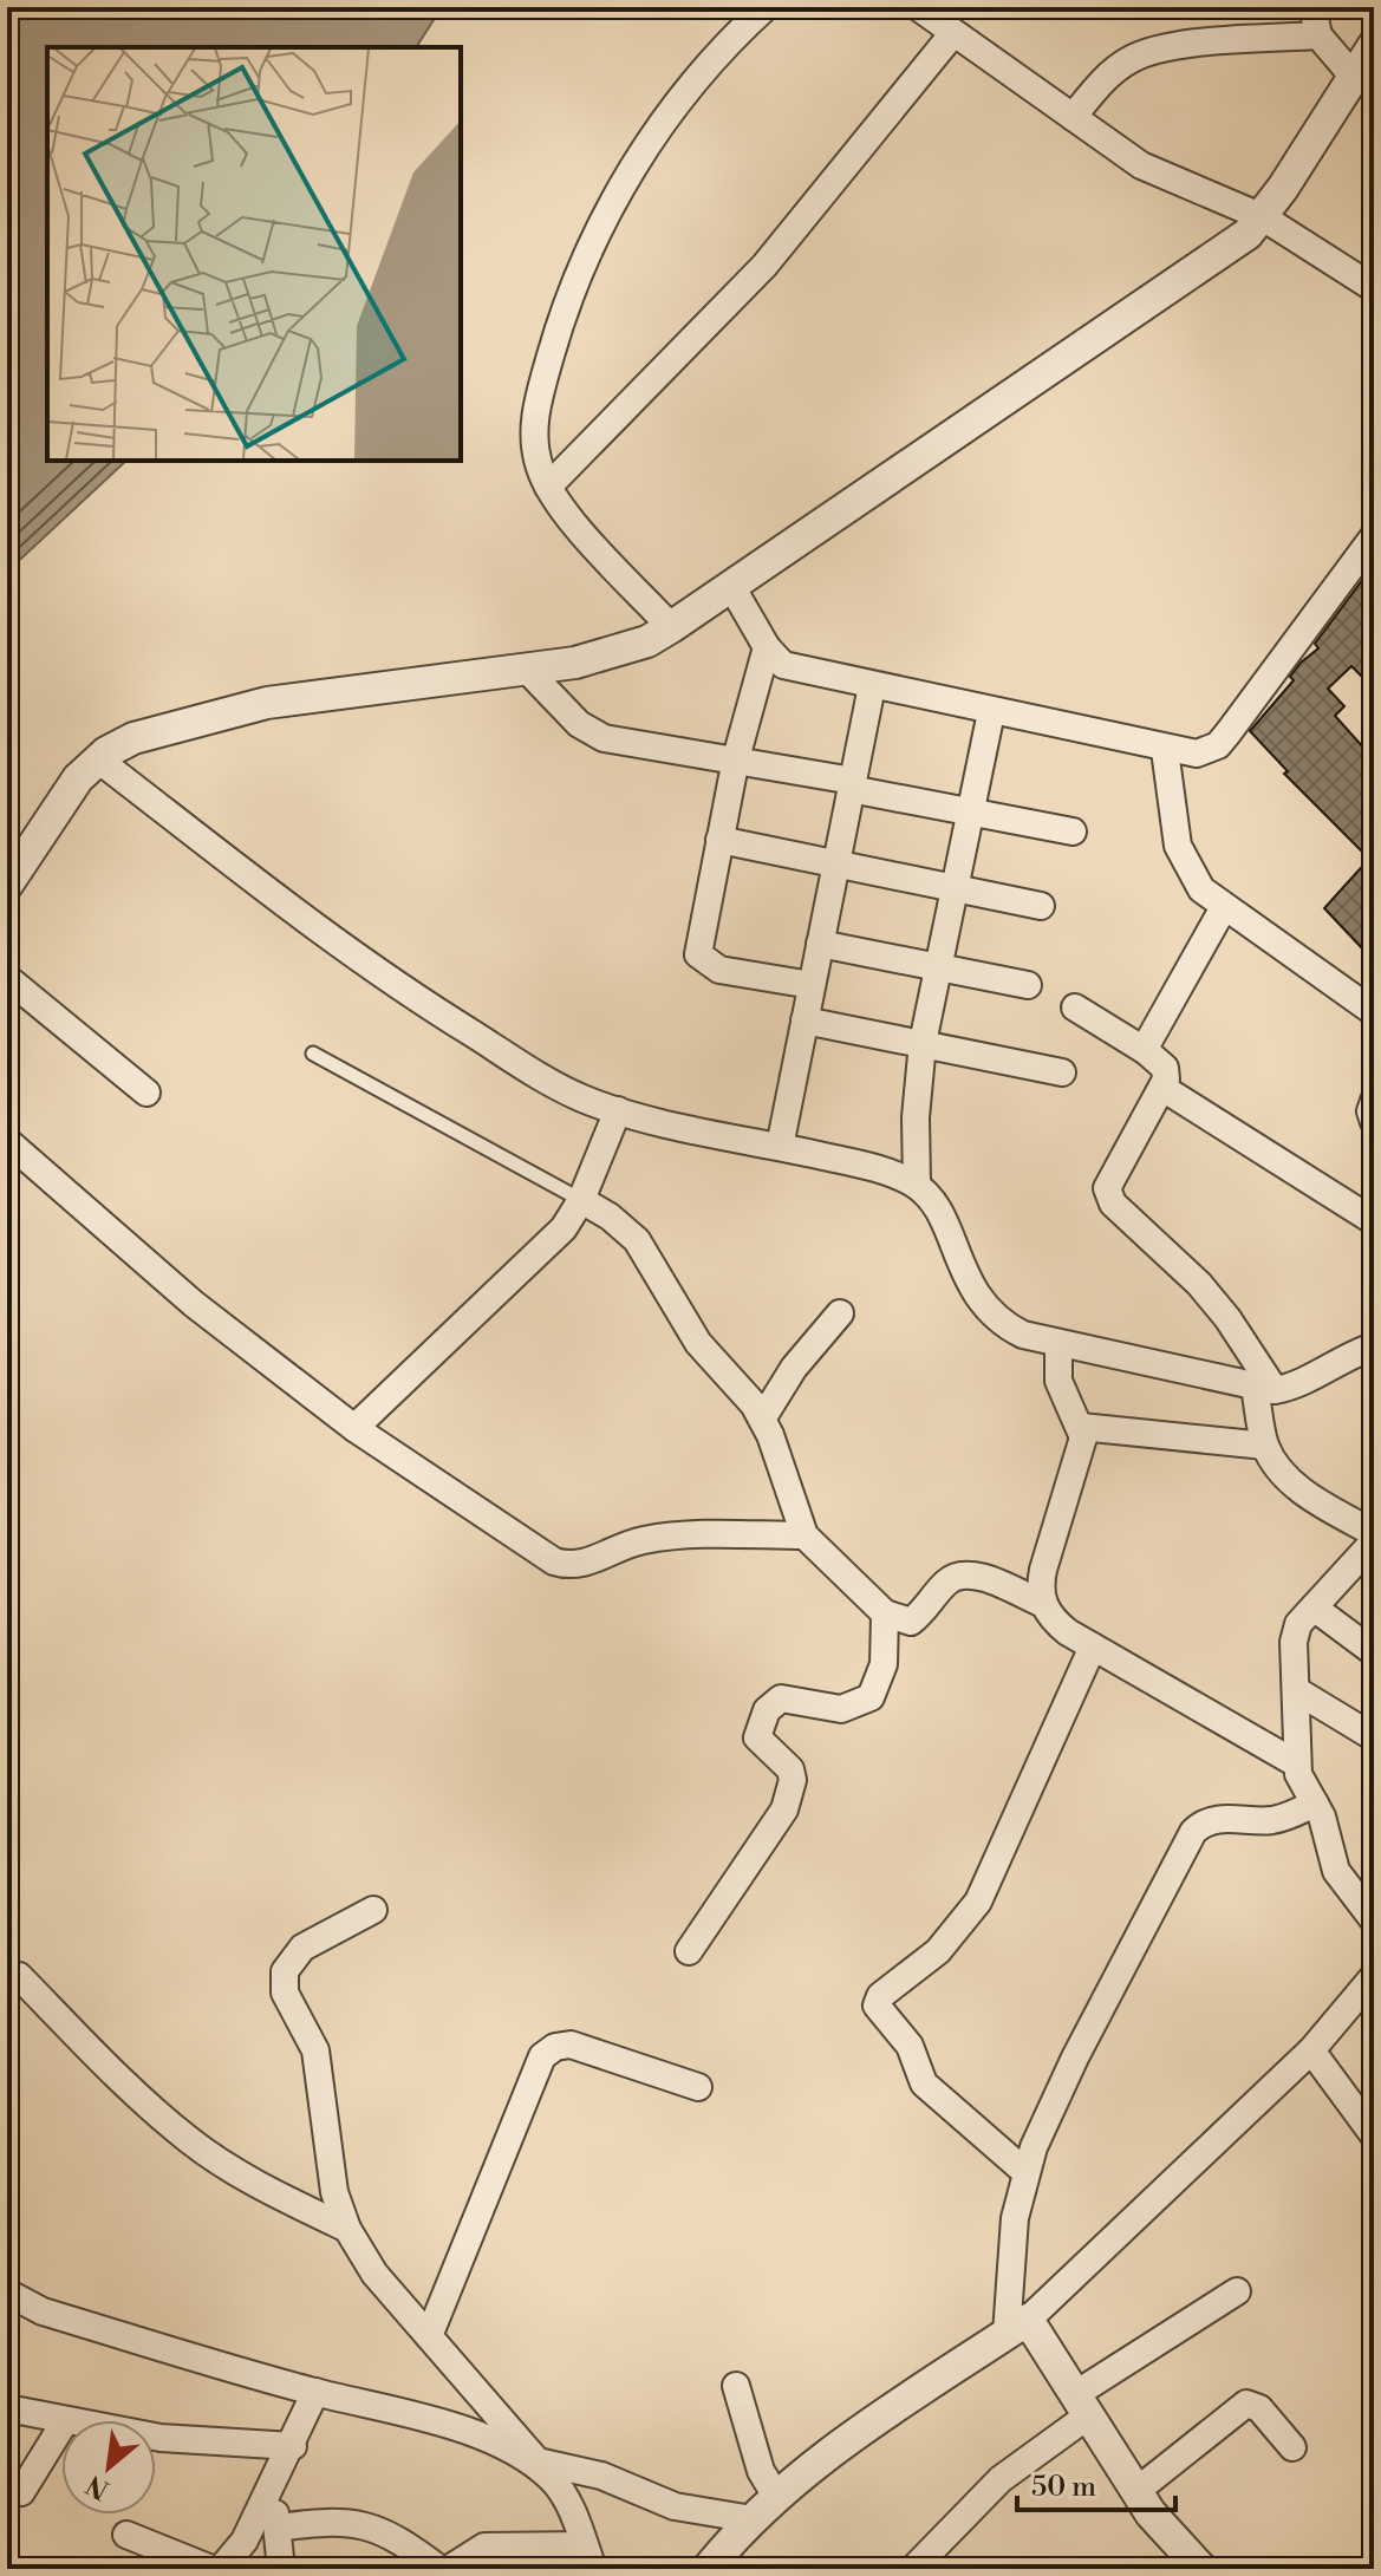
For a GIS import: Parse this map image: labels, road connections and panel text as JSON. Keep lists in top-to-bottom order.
{
  "scale_bar": "50 m",
  "north": "bottom left"
}
